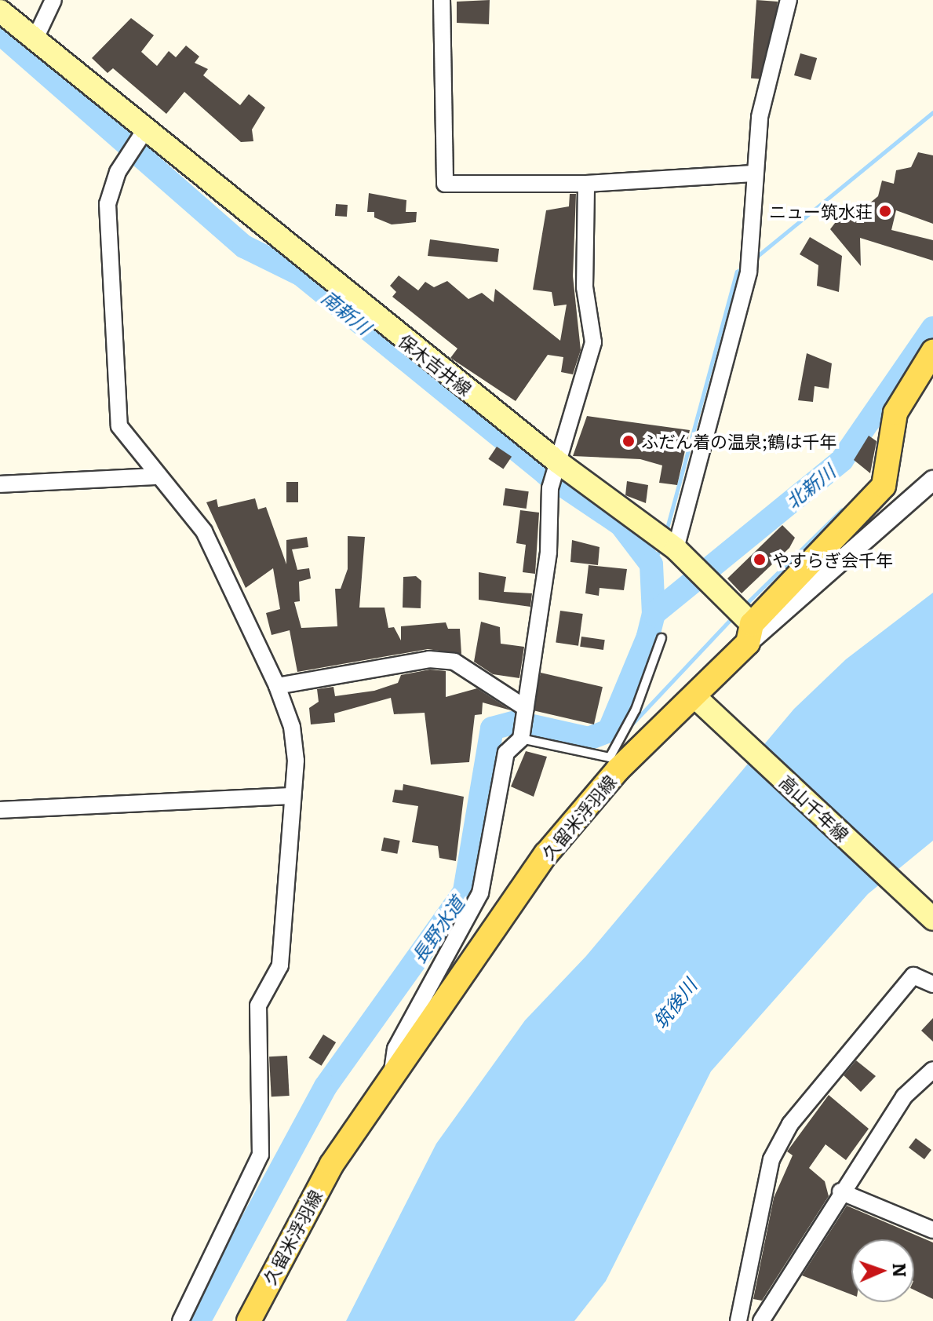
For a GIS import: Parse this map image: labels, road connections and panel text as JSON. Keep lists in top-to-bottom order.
{
  "streets": {
    "main road": ["保木吉井線", "高山千年線", "久留米浮羽線"]
  },
  "crossings": [
    ["保木吉井線", "久留米浮羽線"],
    ["高山千年線", "久留米浮羽線"]
  ],
  "water": [
    "南新川",
    "北新川",
    "長野水道",
    "筑後川"
  ],
  "places": ["ニュー筑水荘", "ふだん着の温泉;鶴は千年", "やすらぎ会千年"],
  "north": "right"
}
